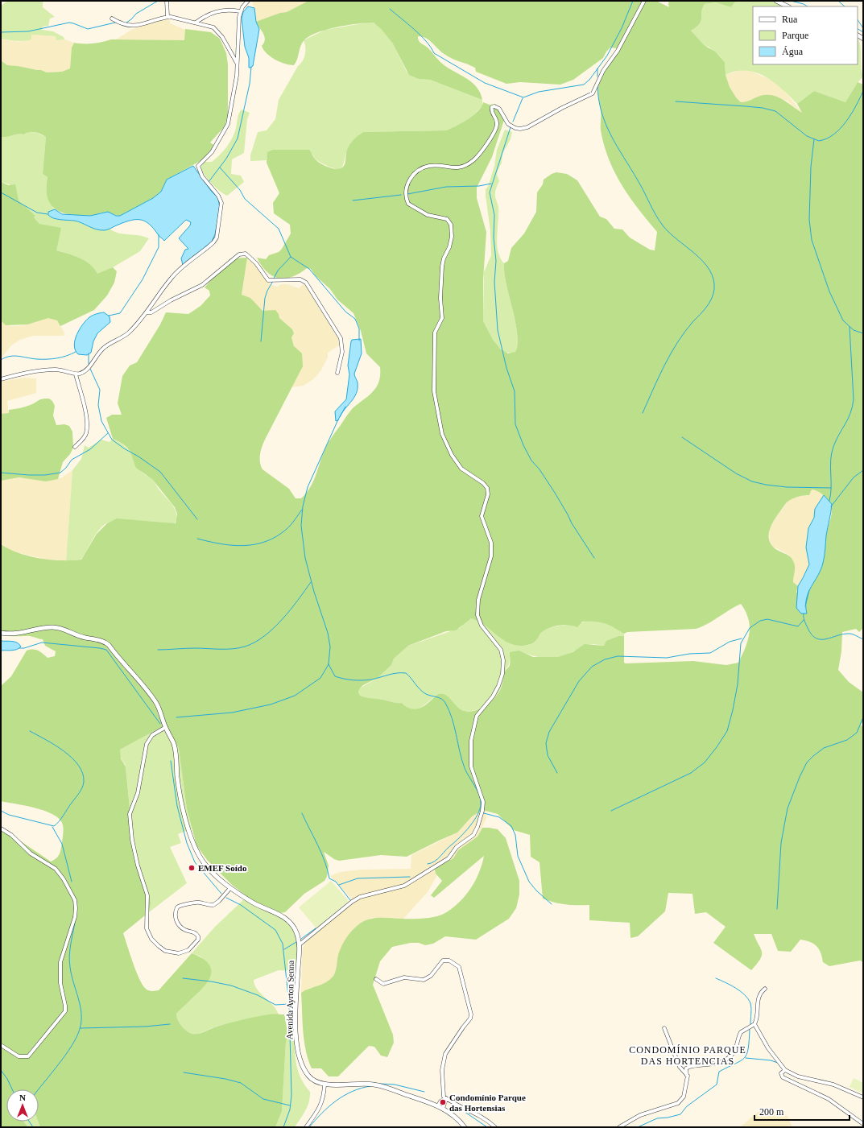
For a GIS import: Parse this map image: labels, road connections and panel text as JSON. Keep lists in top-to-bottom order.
{
  "streets": {
    "street": ["Avenida Ayrton Senna"]
  },
  "districts": ["CONDOMÍNIO PARQUE DAS HORTENCIAS"],
  "places": ["EMEF Soído", "Condomínio Parque das Hortensias"],
  "legend": ["Rua", "Parque", "Água"],
  "scale_bar": "200 m",
  "north": "top"
}
